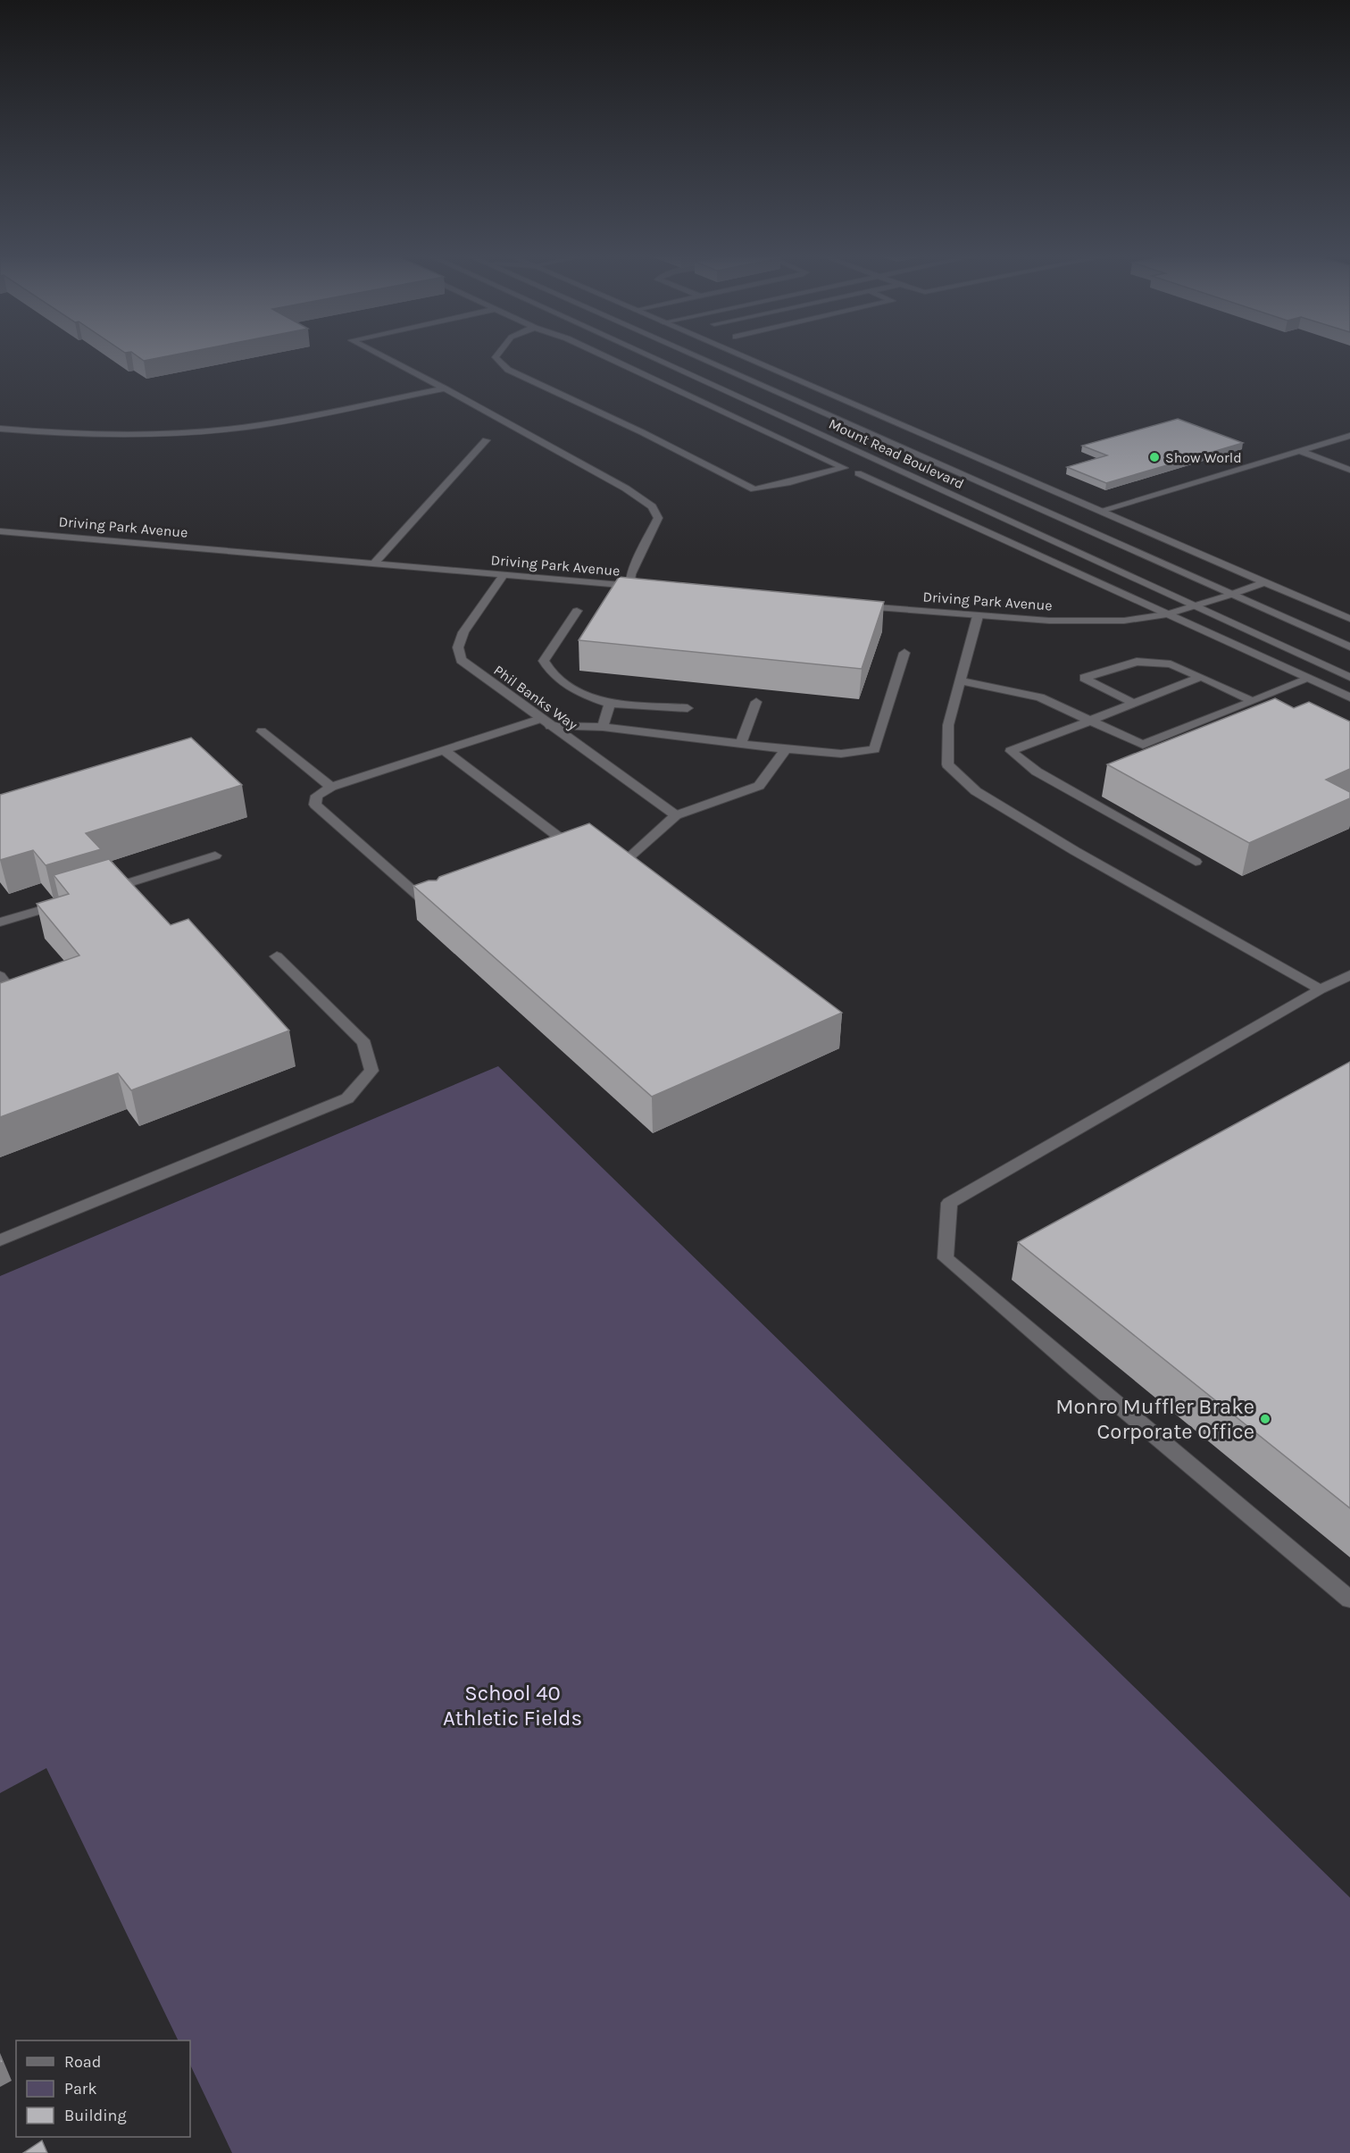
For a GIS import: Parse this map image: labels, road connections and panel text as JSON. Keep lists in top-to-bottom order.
{
  "streets": {
    "street": ["Mount Read Boulevard", "Driving Park Avenue", "Phil Banks Way"]
  },
  "crossings": [
    ["Mount Read Boulevard", "Driving Park Avenue"],
    ["Driving Park Avenue", "Phil Banks Way"]
  ],
  "parks": ["School 40 Athletic Fields"],
  "places": ["Show World", "Monro Muffler Brake Corporate Office"],
  "legend": ["Road", "Park", "Building"]
}
